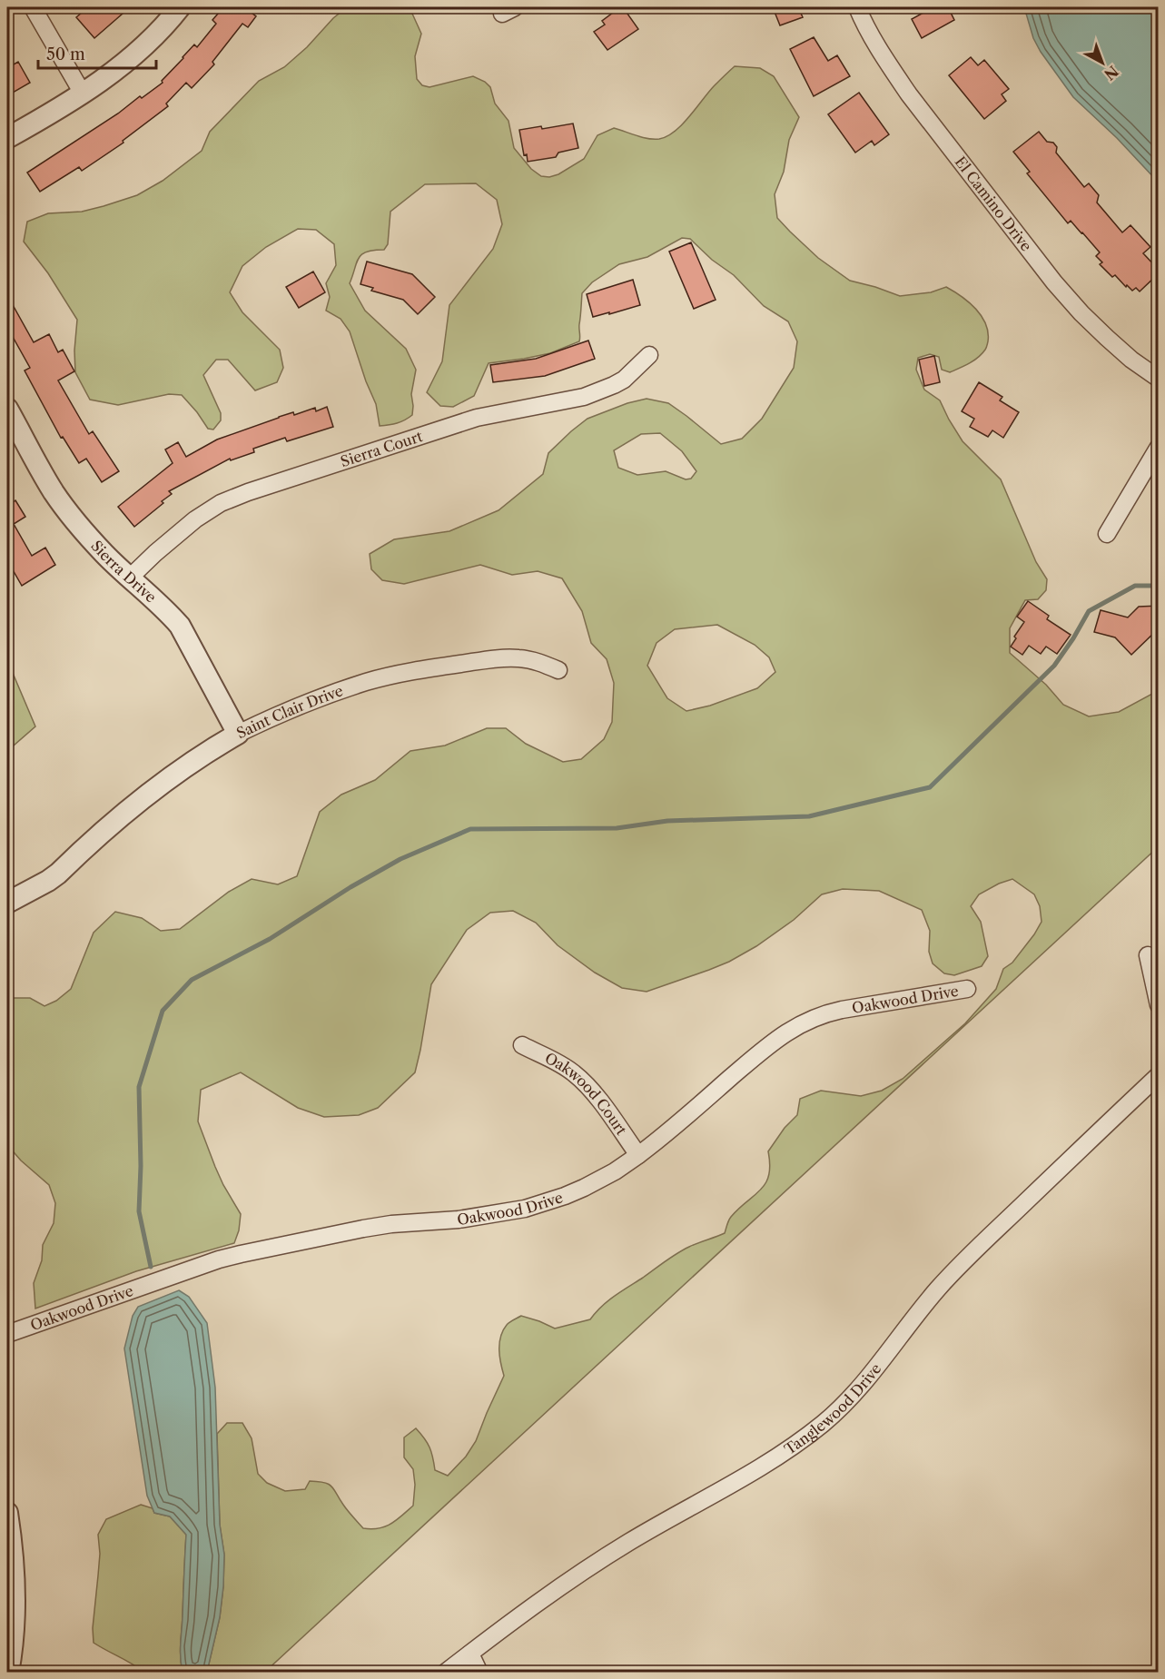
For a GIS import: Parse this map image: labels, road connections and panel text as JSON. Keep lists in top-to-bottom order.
{
  "streets": {
    "street": [
      "El Camino Drive",
      "Sierra Court",
      "Sierra Drive",
      "Saint Clair Drive",
      "Oakwood Drive",
      "Oakwood Court",
      "Tanglewood Drive"
    ]
  },
  "crossings": [
    ["Sierra Court", "Sierra Drive"],
    ["Sierra Drive", "Saint Clair Drive"],
    ["Oakwood Drive", "Oakwood Court"]
  ],
  "scale_bar": "50 m",
  "north": "bottom right"
}
